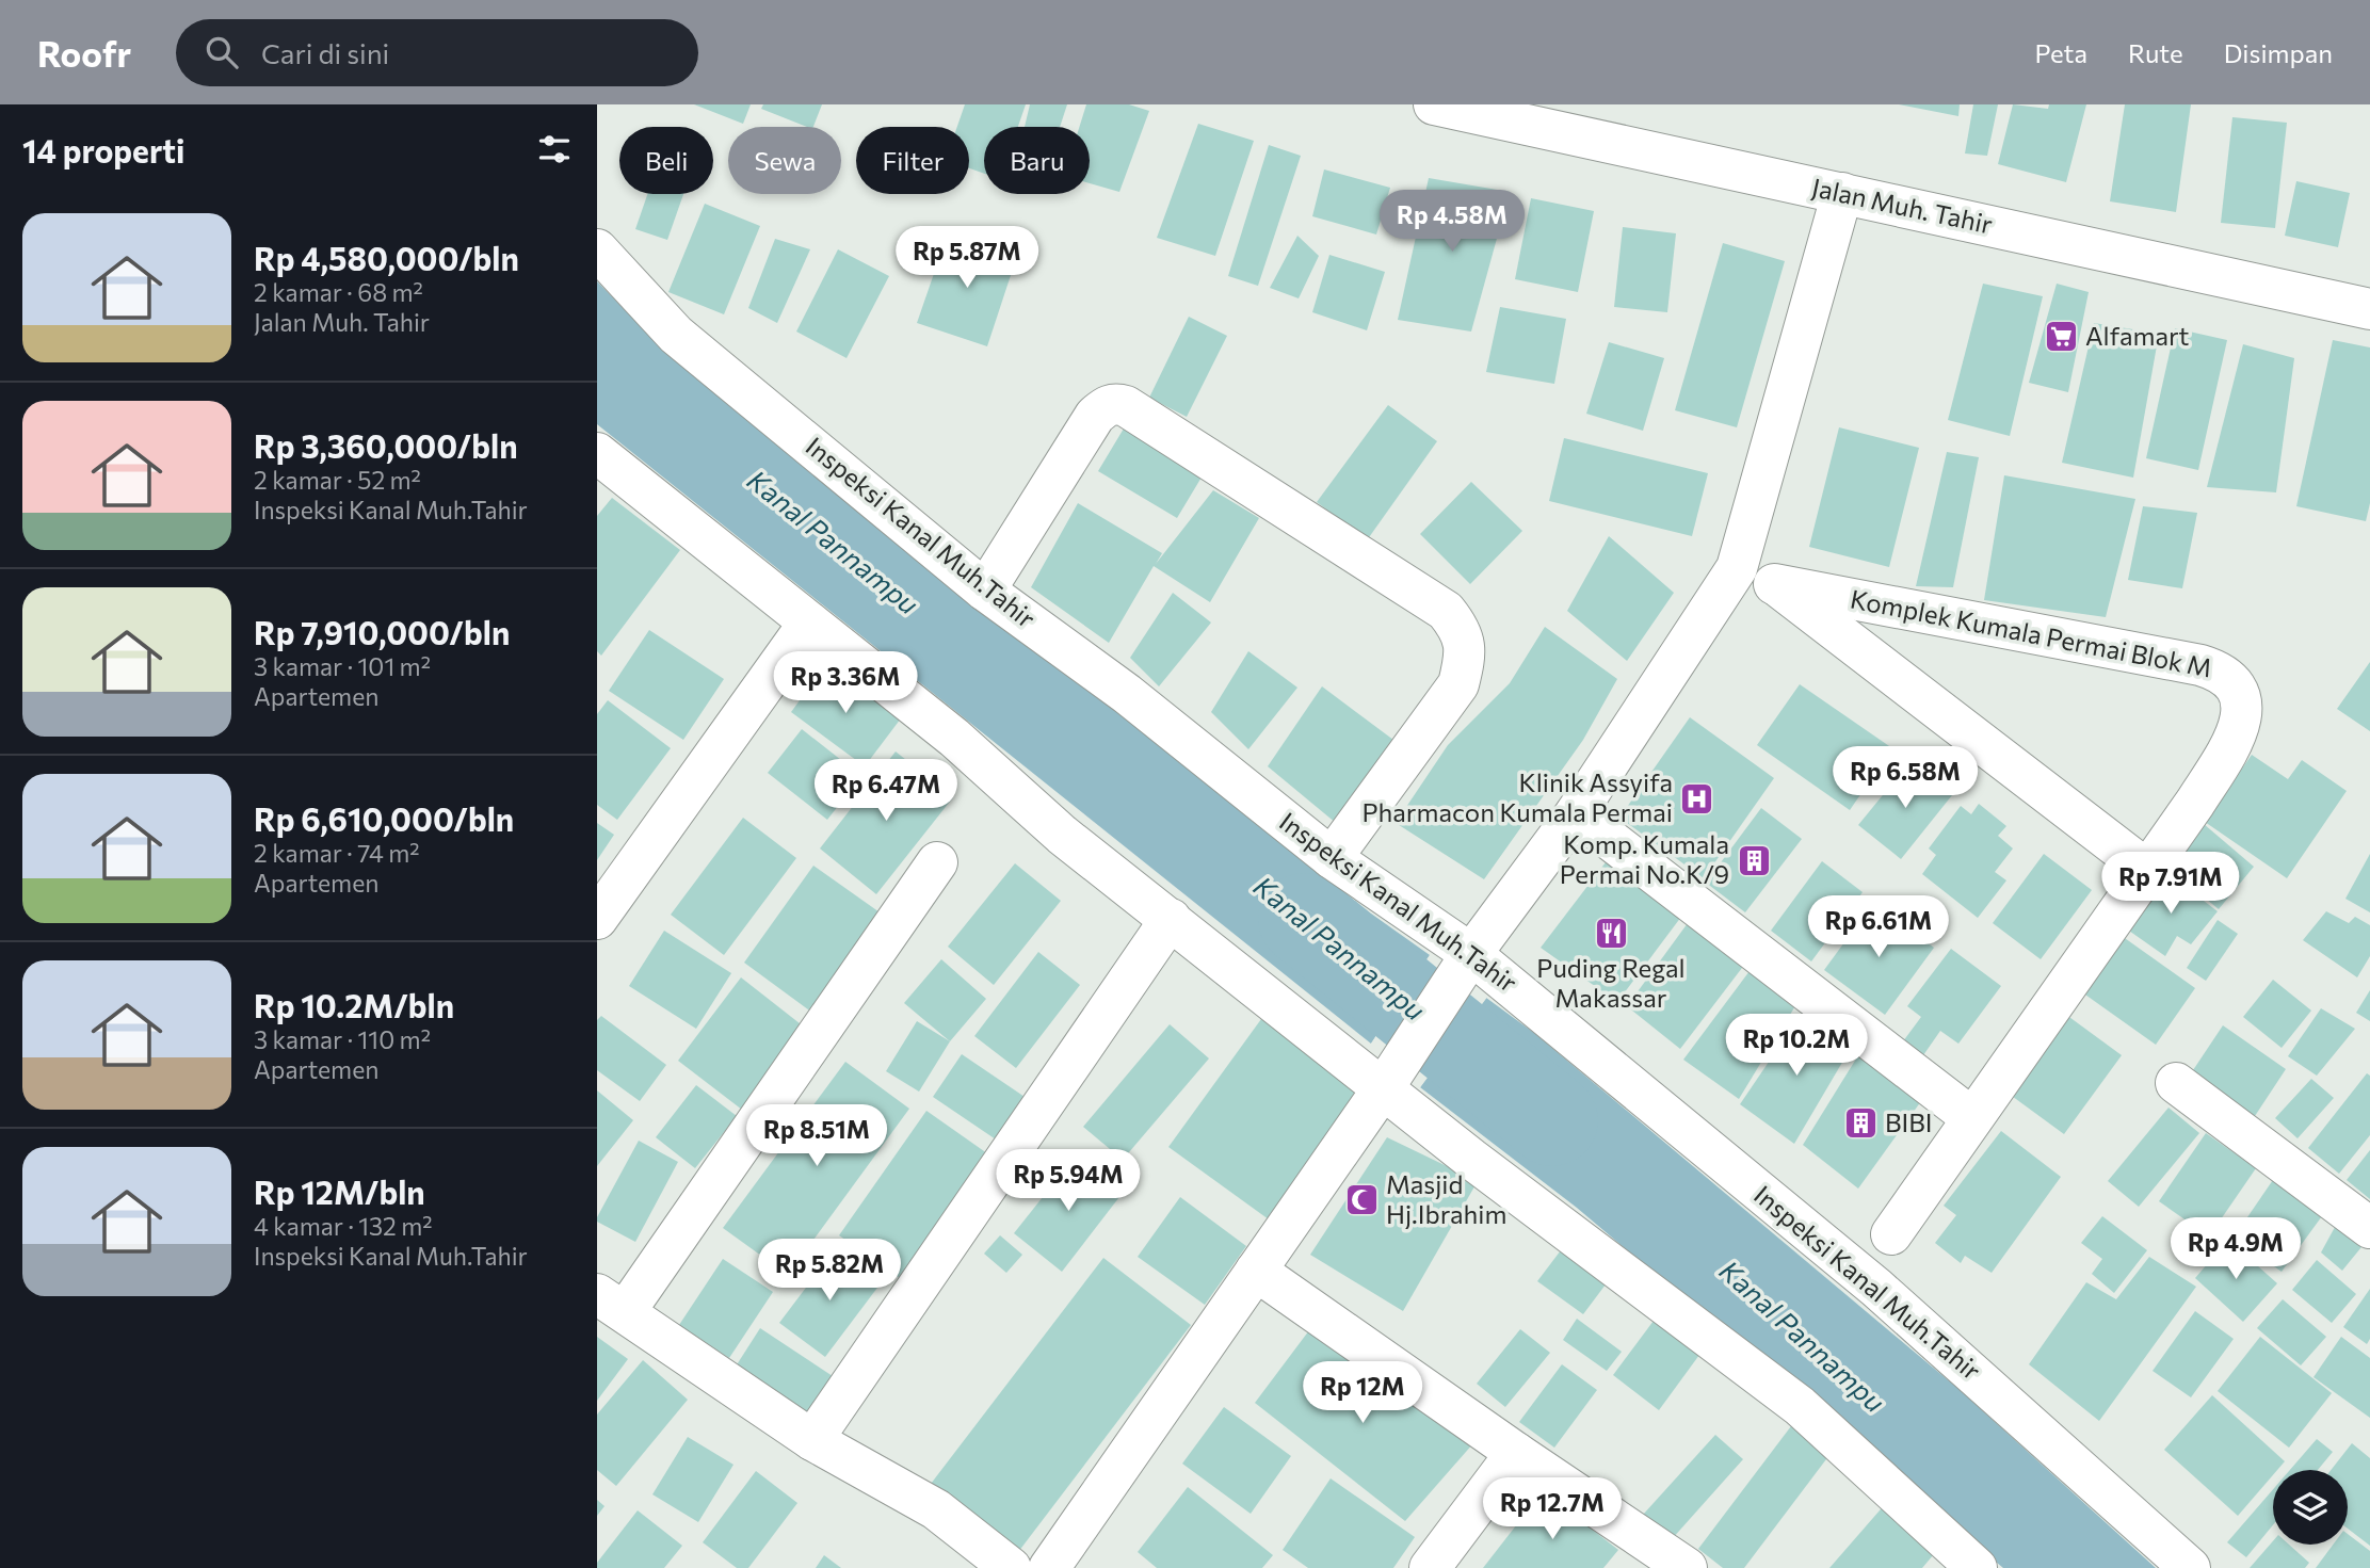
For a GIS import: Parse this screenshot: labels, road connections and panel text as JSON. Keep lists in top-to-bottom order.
{
  "streets": {
    "street": ["Jalan Muh. Tahir", "Inspeksi Kanal Muh.Tahir", "Komplek Kumala Permai Blok M"]
  },
  "water": ["Kanal Pannampu"],
  "places": {
    "supermarket": ["Alfamart"],
    "hospital": ["Klinik Assyifa Pharmacon Kumala Permai"],
    "building": ["Komp. Kumala Permai No.K/9", "BIBI"],
    "restaurant": ["Puding Regal Makassar"],
    "mosque": ["Masjid Hj.Ibrahim"]
  },
  "page": {
    "header": "Roofr",
    "search": "Cari di sini",
    "nav": ["Peta", "Rute", "Disimpan"],
    "heading": "14 properti",
    "chip": [
      "Beli",
      "Sewa",
      "Filter",
      "Baru"
    ],
    "price": [
      "Rp 4.58M",
      "Rp 5.87M",
      "Rp 3.36M",
      "Rp 6.58M",
      "Rp 6.47M",
      "Rp 7.91M",
      "Rp 6.61M",
      "Rp 10.2M",
      "Rp 8.51M",
      "Rp 5.94M",
      "Rp 4.9M",
      "Rp 5.82M",
      "Rp 12M",
      "Rp 12.7M"
    ],
    "list": [
      {
        "name": "Rp 4,580,000/bln",
        "note": "2 kamar · 68 m² · Jalan Muh. Tahir"
      },
      {
        "name": "Rp 3,360,000/bln",
        "note": "2 kamar · 52 m² · Inspeksi Kanal Muh.Tahir"
      },
      {
        "name": "Rp 7,910,000/bln",
        "note": "3 kamar · 101 m² · Apartemen"
      },
      {
        "name": "Rp 6,610,000/bln",
        "note": "2 kamar · 74 m² · Apartemen"
      },
      {
        "name": "Rp 10.2M/bln",
        "note": "3 kamar · 110 m² · Apartemen"
      },
      {
        "name": "Rp 12M/bln",
        "note": "4 kamar · 132 m² · Inspeksi Kanal Muh.Tahir"
      }
    ]
  }
}
